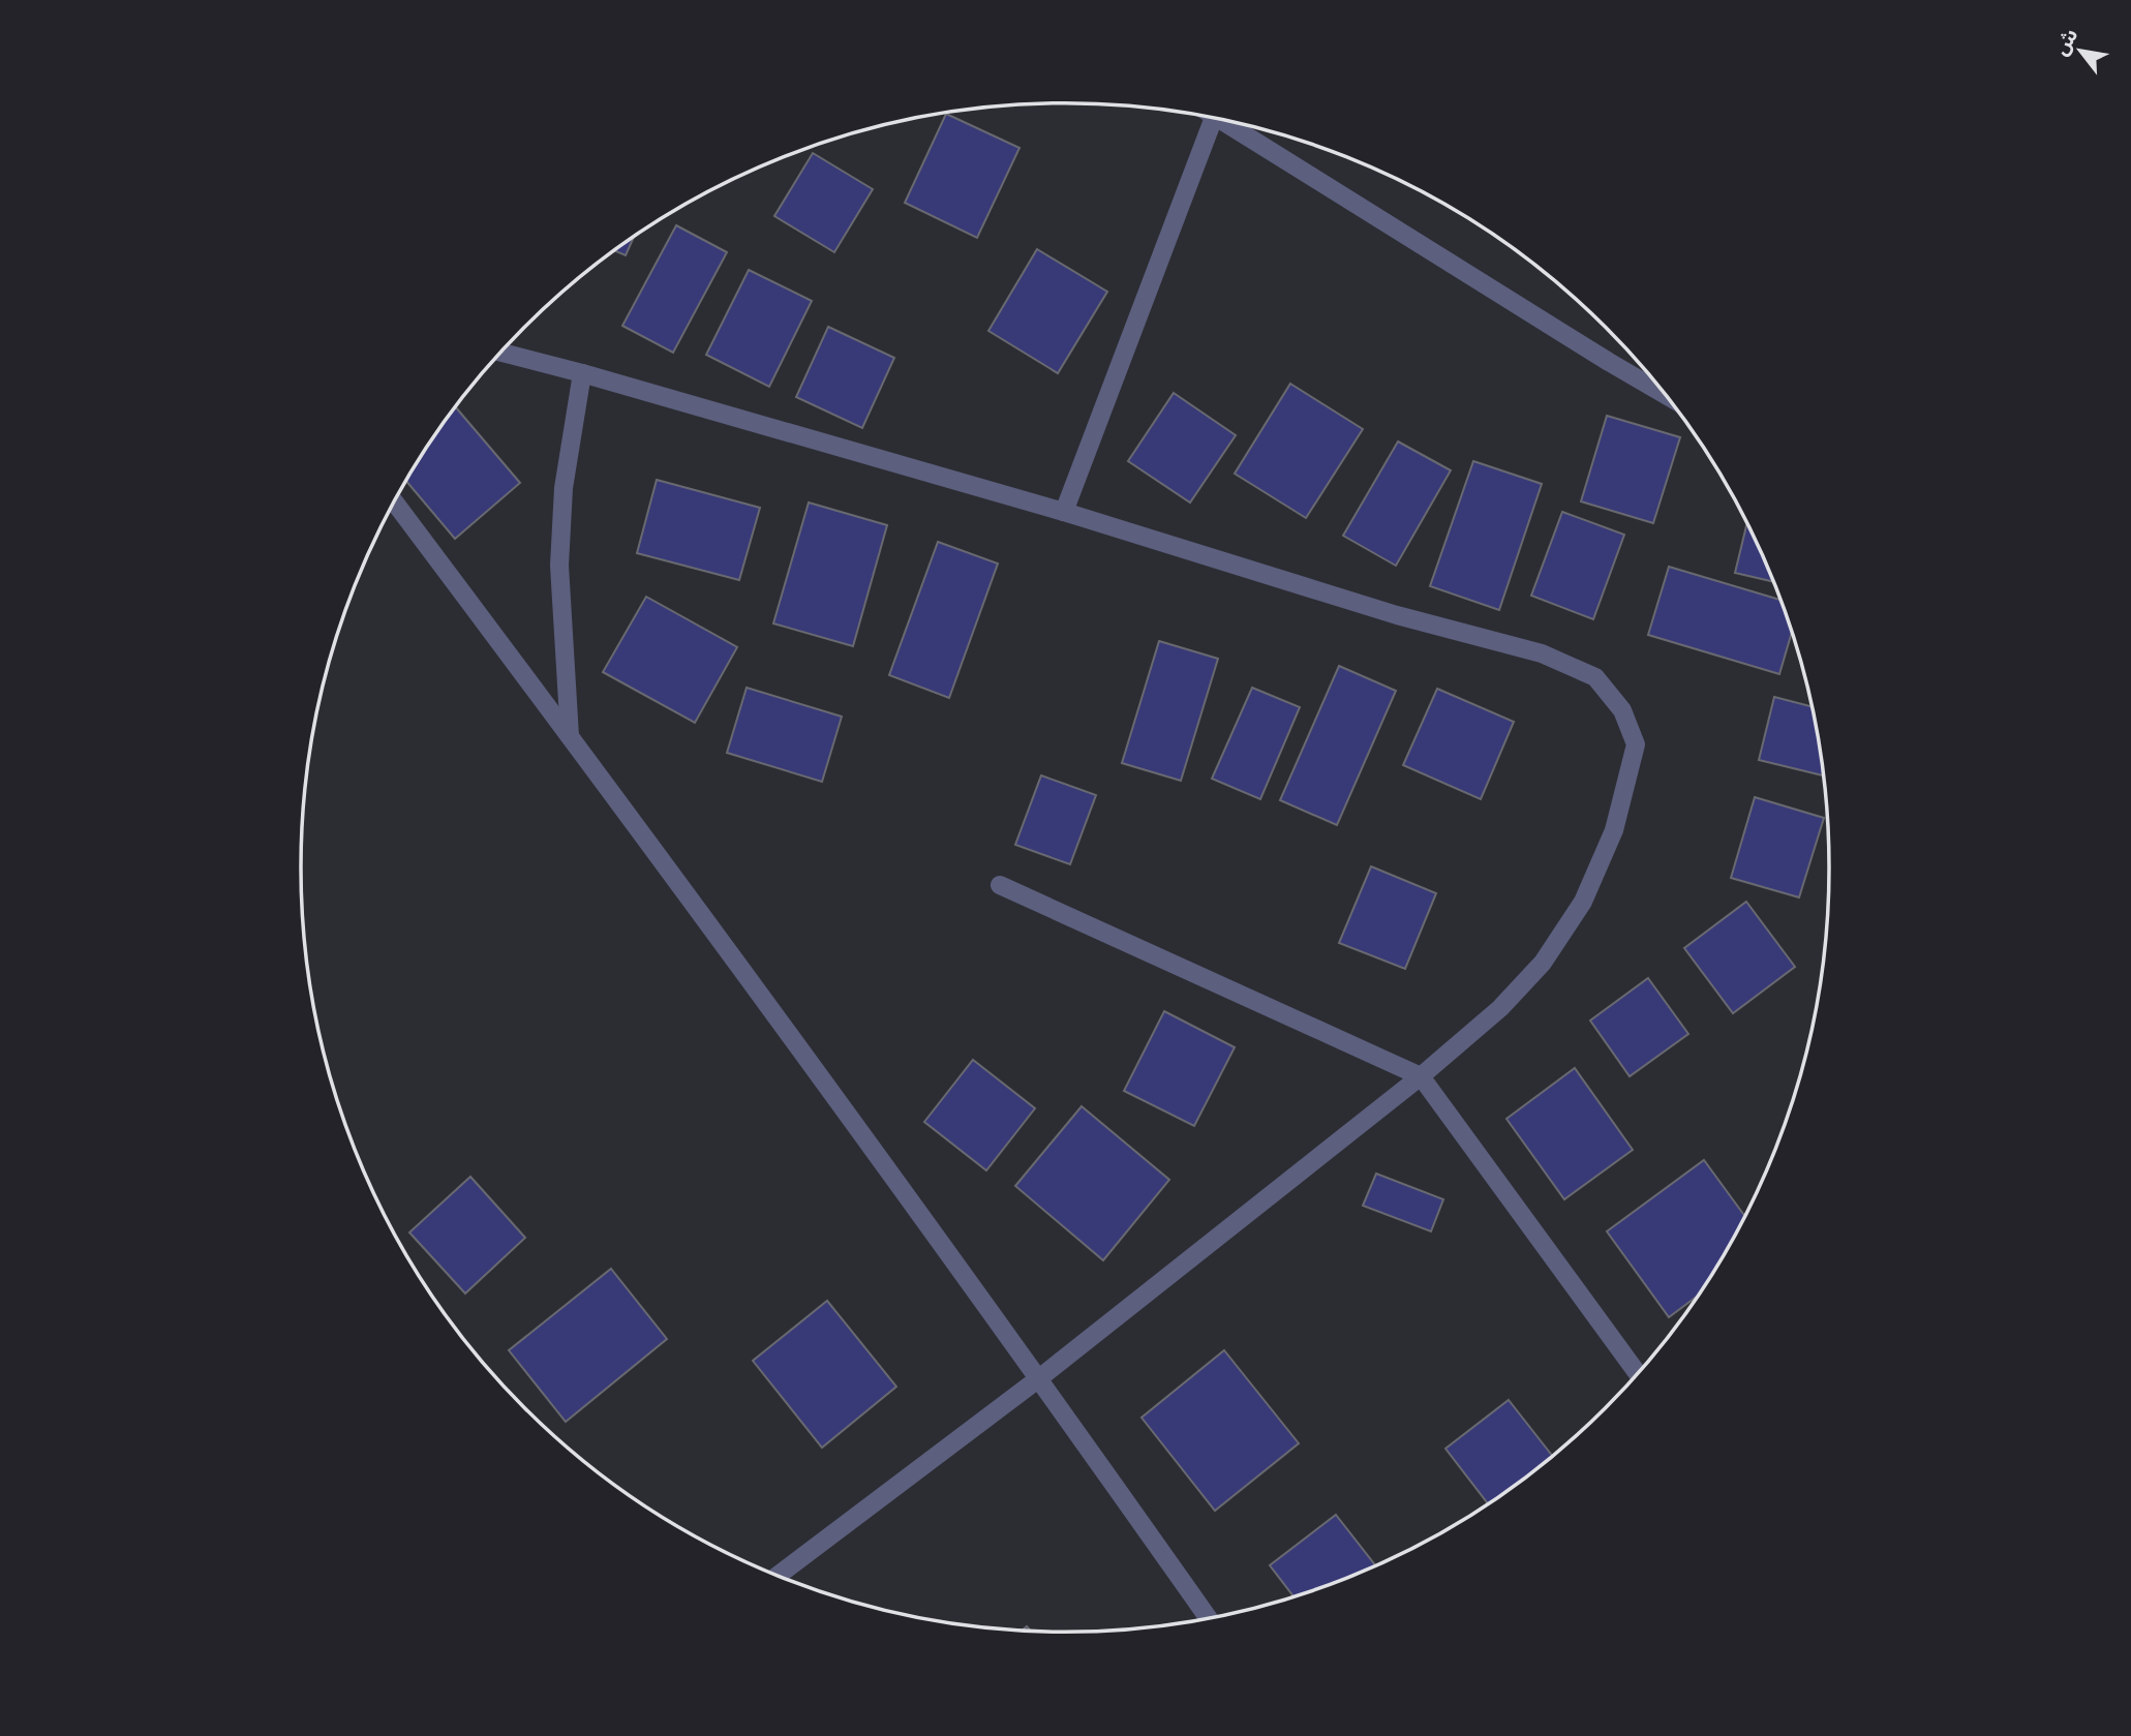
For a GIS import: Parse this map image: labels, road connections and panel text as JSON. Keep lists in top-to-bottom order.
{
  "north": "top left"
}
